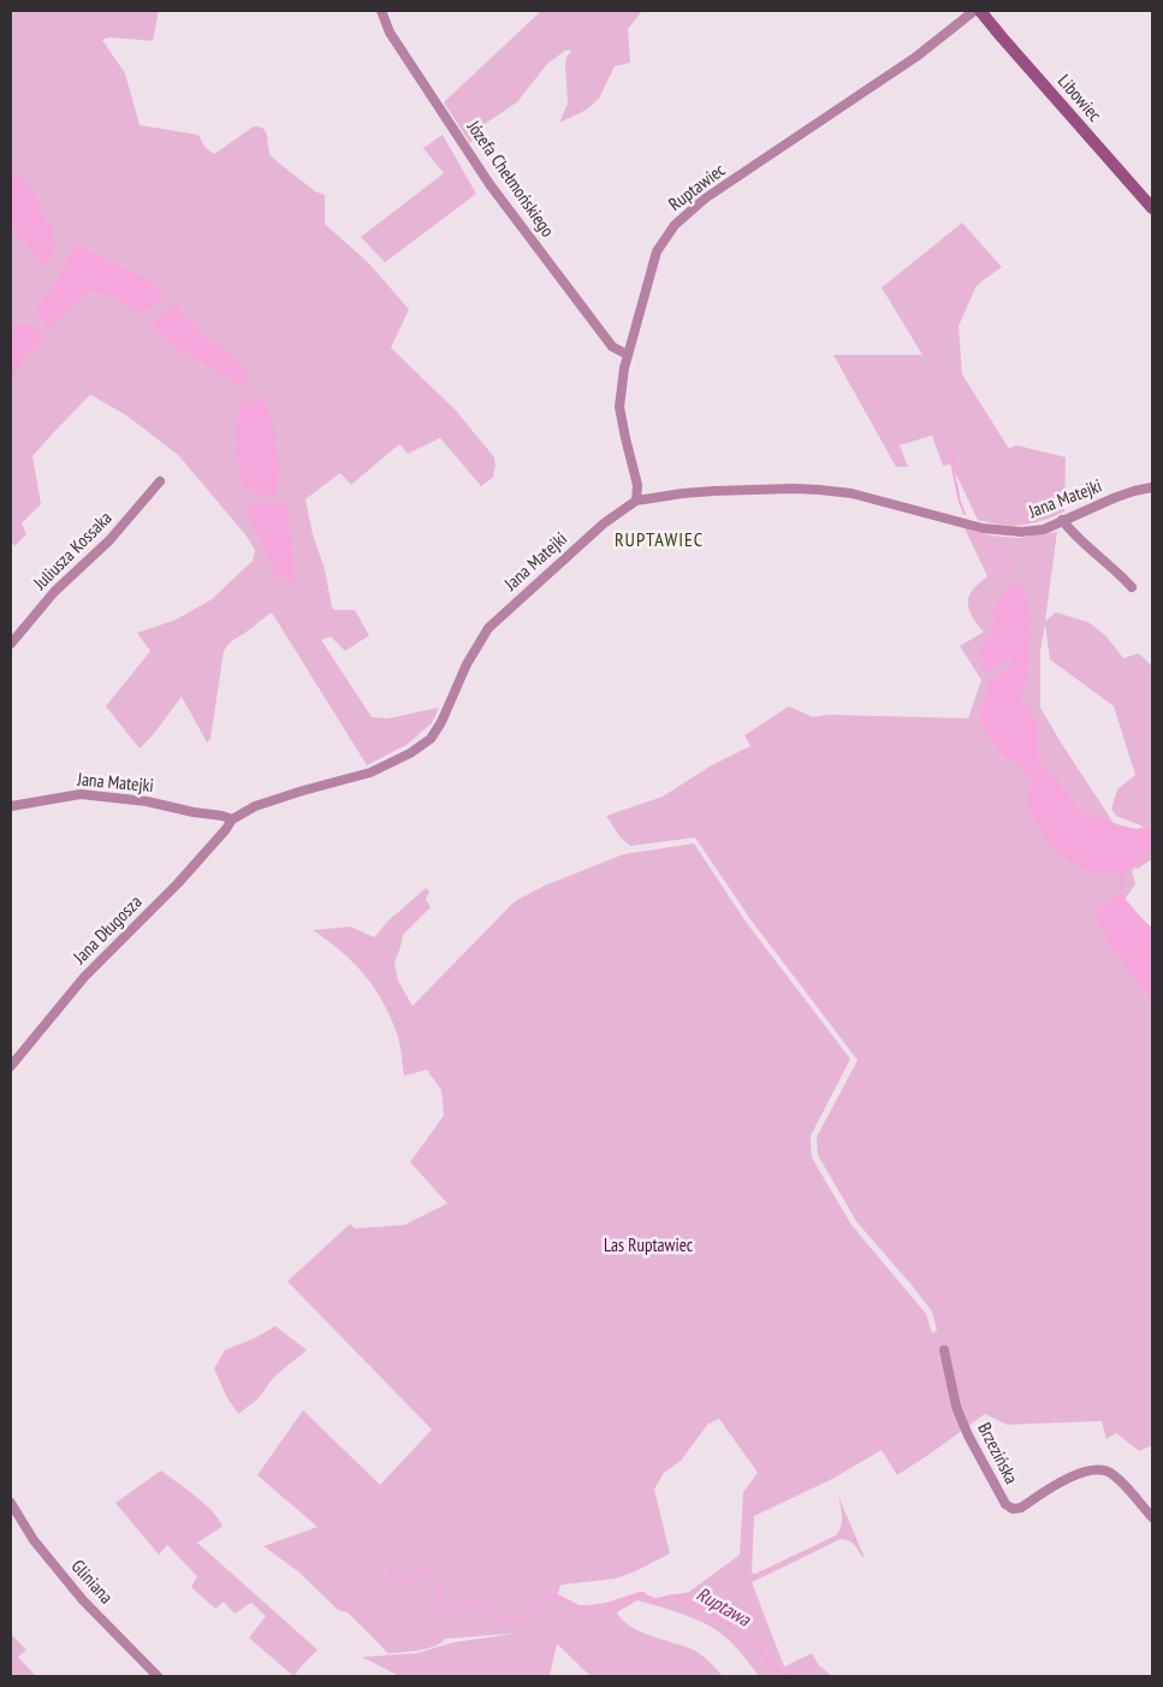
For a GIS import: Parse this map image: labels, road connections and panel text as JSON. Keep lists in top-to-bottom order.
{
  "streets": {
    "street": [
      "Libowiec",
      "Józefa Chełmońskiego",
      "Ruptawiec",
      "Jana Matejki",
      "Juliusza Kossaka",
      "Jana Długosza",
      "Brzezińska",
      "Gliniana"
    ]
  },
  "crossings": [
    ["Józefa Chełmońskiego", "Ruptawiec"],
    ["Ruptawiec", "Jana Matejki"],
    ["Jana Matejki", "Jana Długosza"]
  ],
  "districts": ["RUPTAWIEC"],
  "water": ["Ruptawa"],
  "parks": ["Las Ruptawiec"]
}
